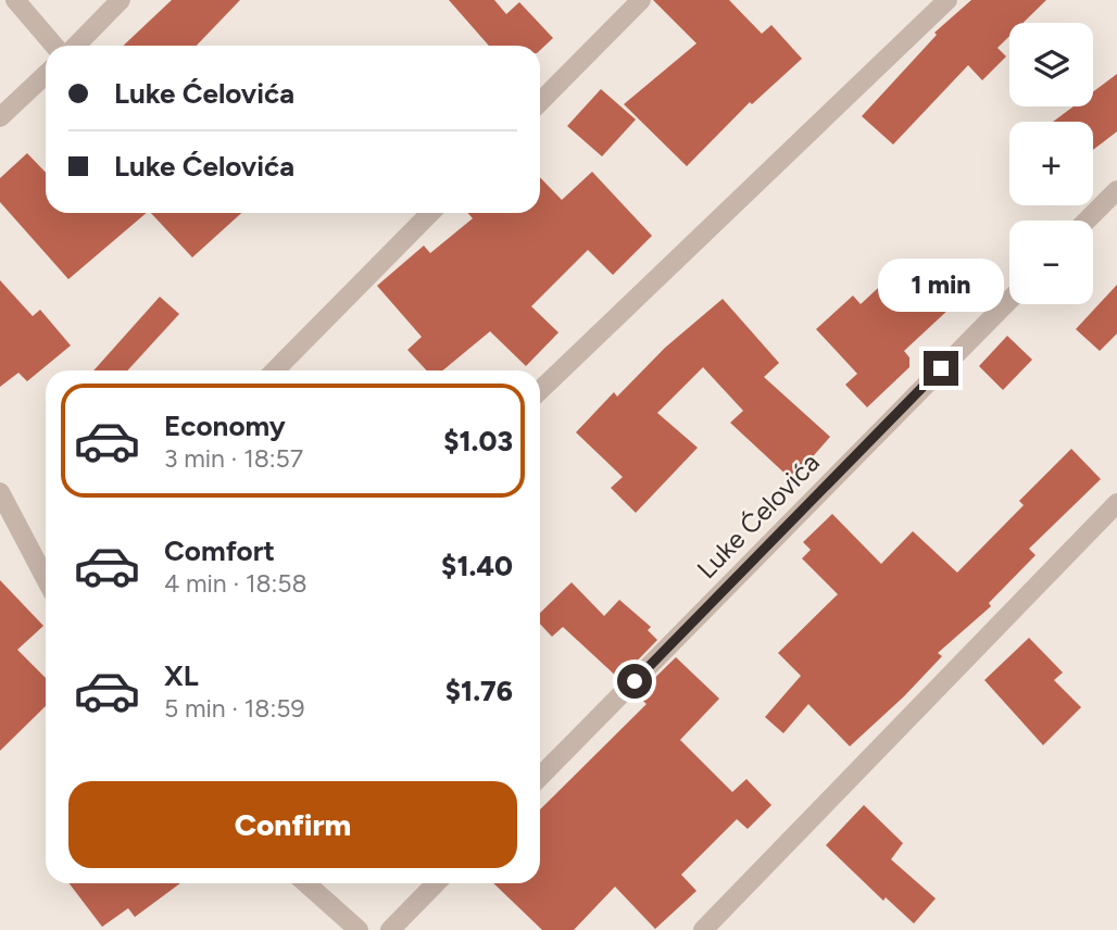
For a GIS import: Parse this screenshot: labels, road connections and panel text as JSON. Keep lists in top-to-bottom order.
{
  "streets": {
    "street": ["Luke Ćelovića"]
  },
  "page": {
    "map_buttons": ["+", "−"],
    "banner": ["Luke Ćelovića", "Luke Ćelovića"],
    "bubble": "1 min",
    "list": [
      {
        "name": "Economy",
        "note": "3 min · 18:57",
        "value": "$1.03"
      },
      {
        "name": "Comfort",
        "note": "4 min · 18:58",
        "value": "$1.40"
      },
      {
        "name": "XL",
        "note": "5 min · 18:59",
        "value": "$1.76"
      }
    ],
    "buttons": "Confirm"
  }
}
